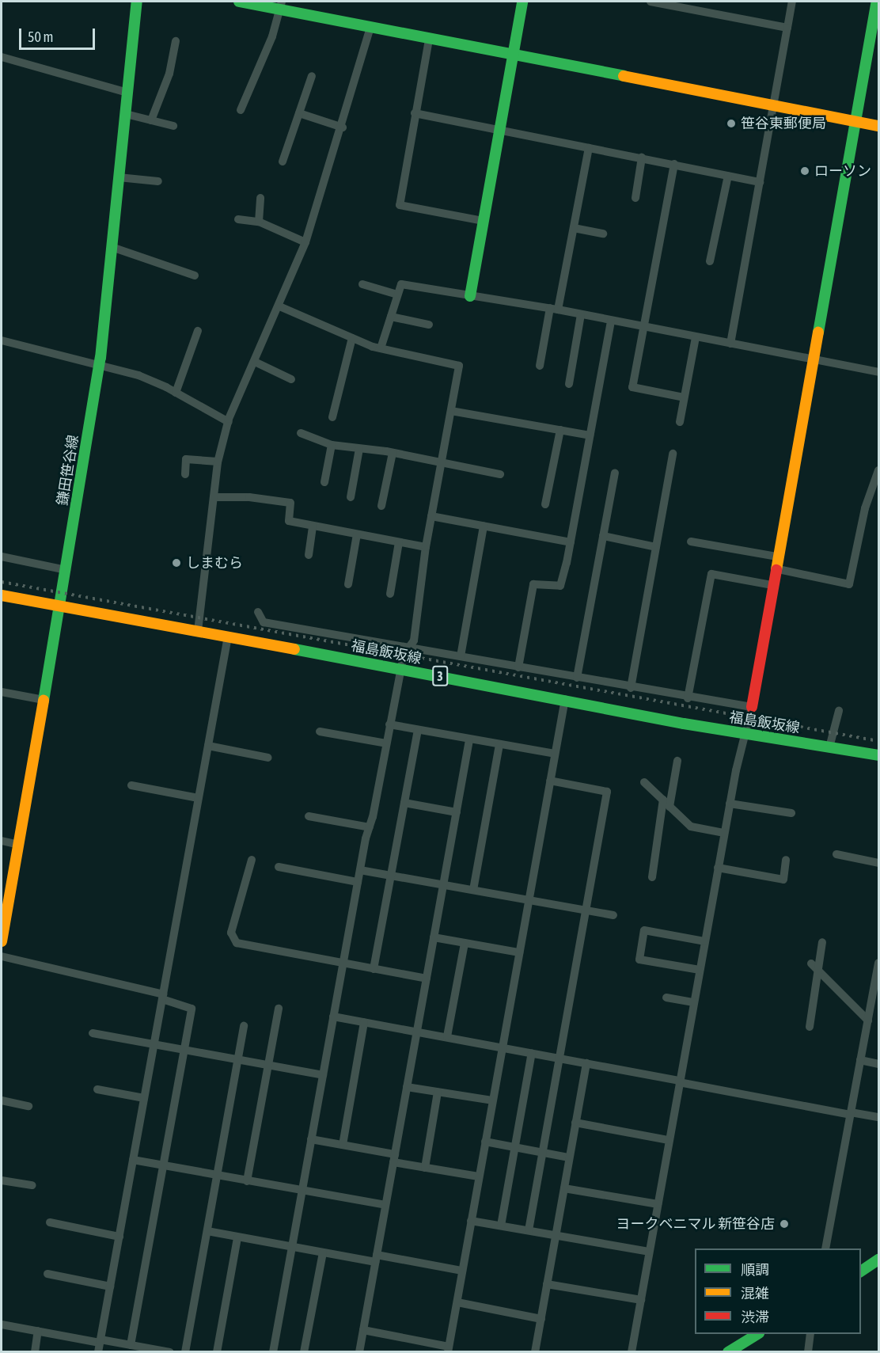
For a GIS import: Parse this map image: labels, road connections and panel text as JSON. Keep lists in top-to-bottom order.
{
  "streets": {
    "street": ["鎌田笹谷線", "福島飯坂線", "3"]
  },
  "crossings": [
    ["鎌田笹谷線", "福島飯坂線"]
  ],
  "places": [
    "笹谷東郵便局",
    "ローソン",
    "しまむら",
    "ヨークベニマル 新笹谷店"
  ],
  "legend": ["順調", "混雑", "渋滞"],
  "scale_bar": "50 m"
}
